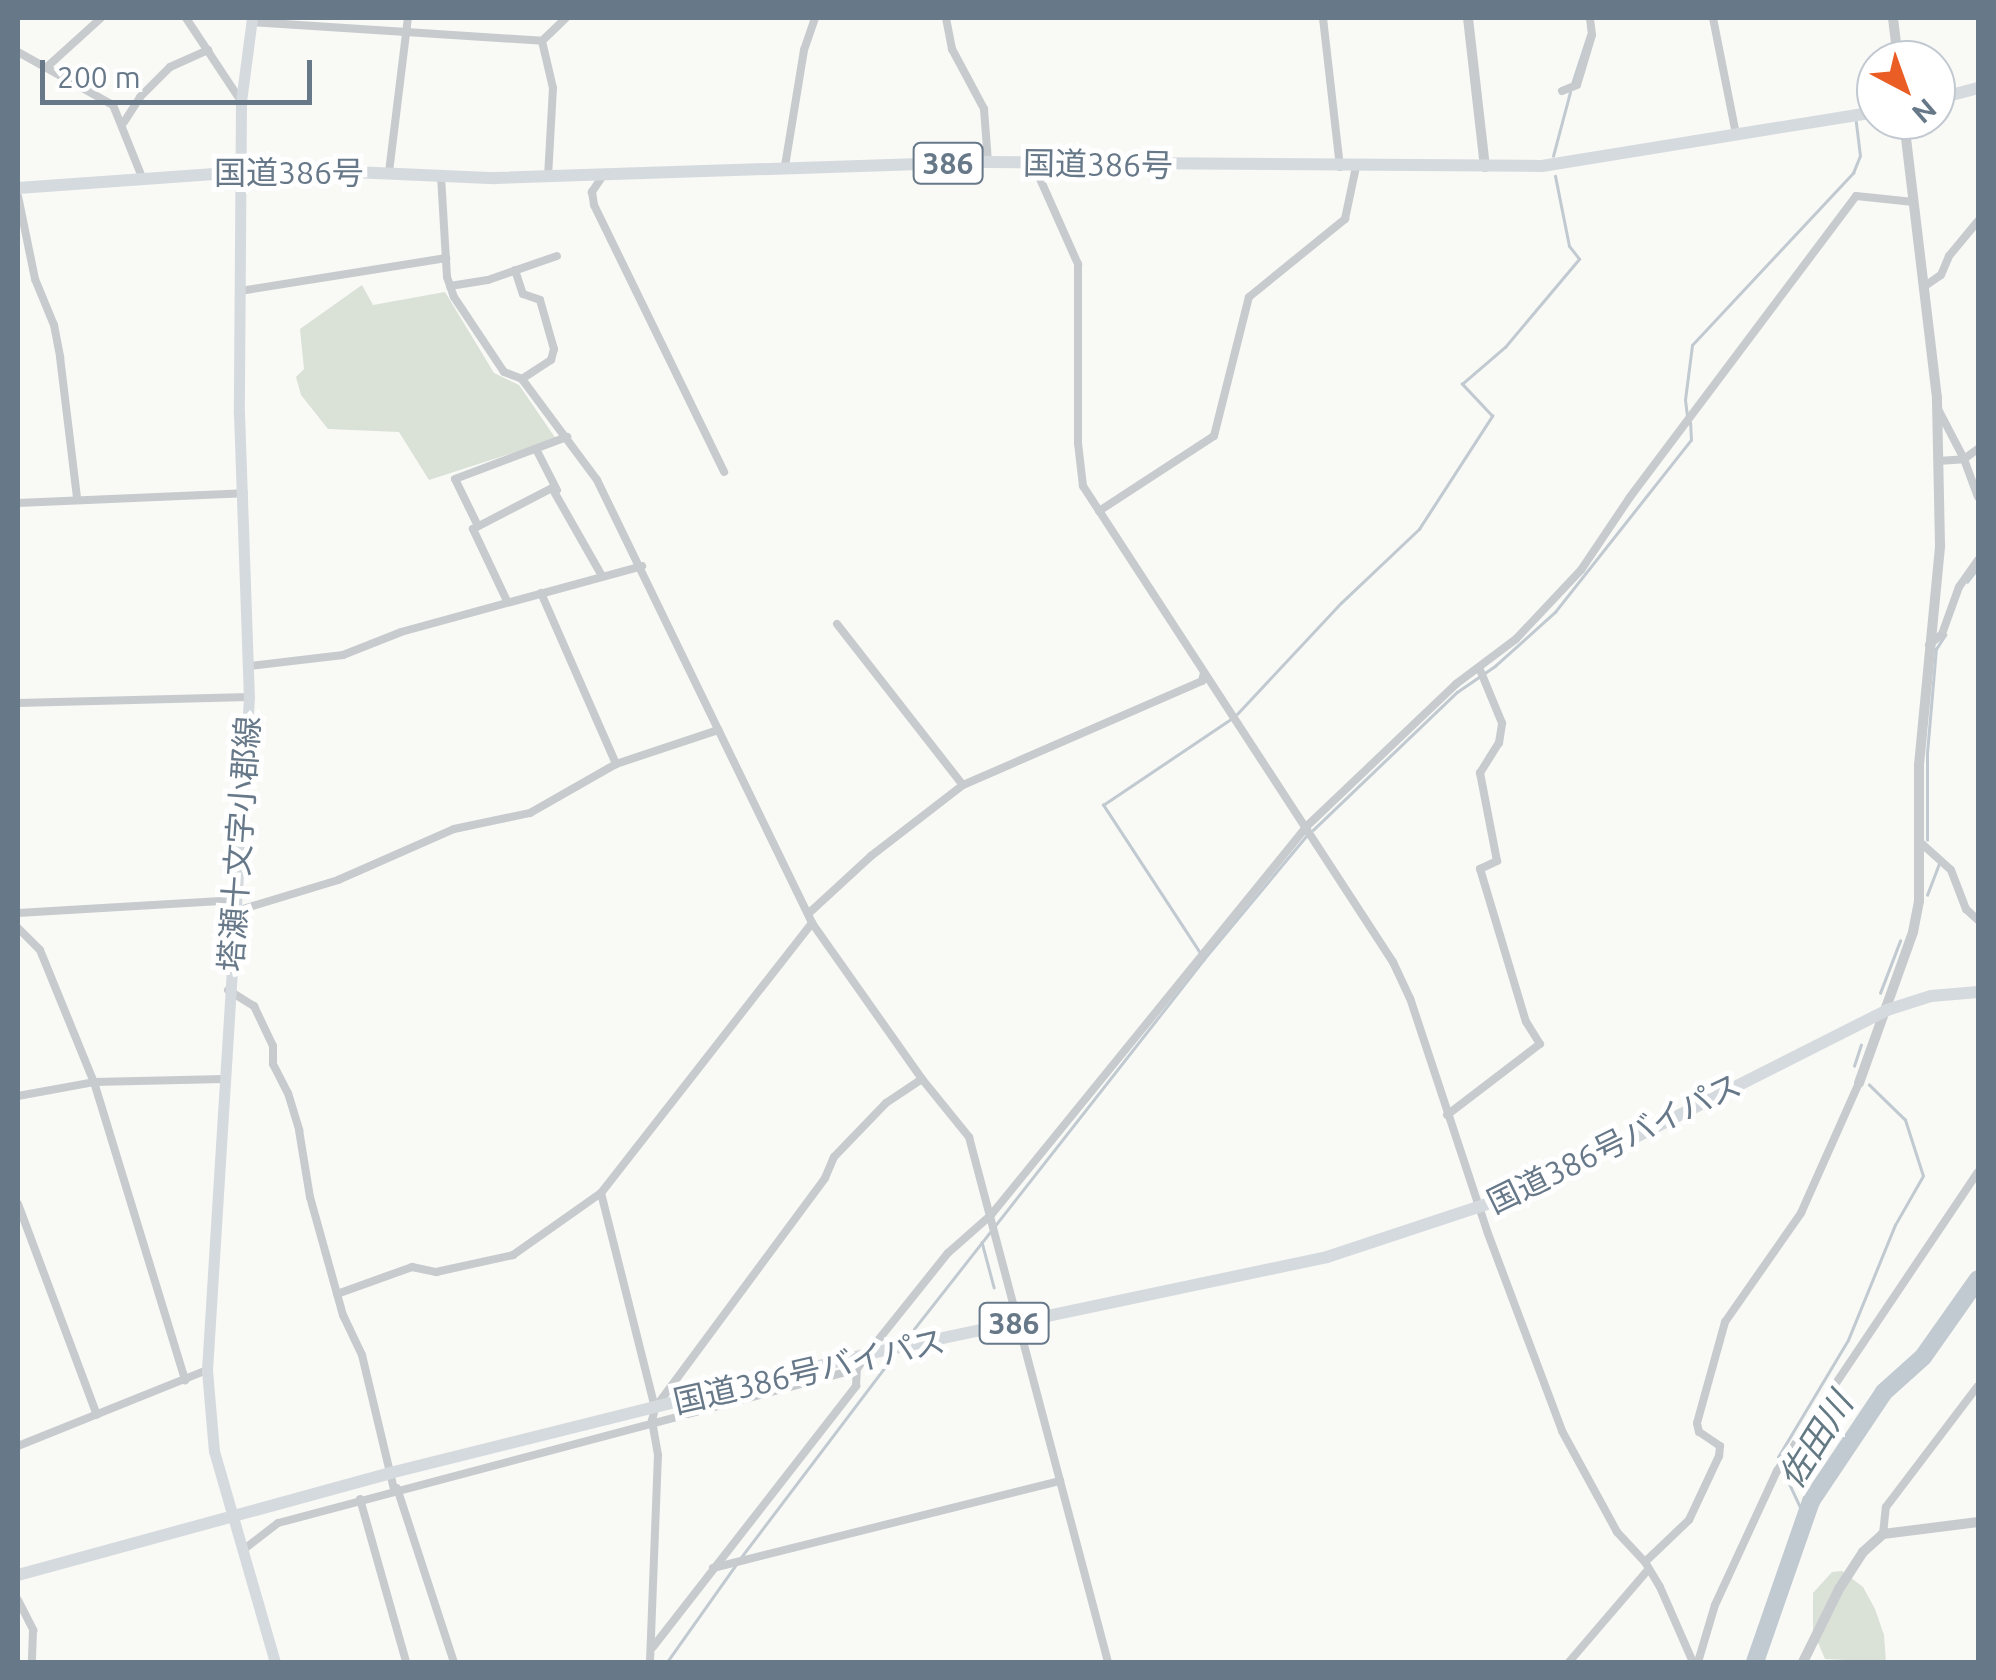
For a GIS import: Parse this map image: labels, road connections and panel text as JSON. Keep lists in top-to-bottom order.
{
  "streets": {
    "highway": ["386", "国道386号", "国道386号バイパス"],
    "main road": ["塔瀬十文字小郡線"]
  },
  "crossings": [
    ["国道386号", "塔瀬十文字小郡線"],
    ["塔瀬十文字小郡線", "国道386号バイパス"]
  ],
  "water": ["佐田川"],
  "scale_bar": "200 m",
  "north": "bottom right"
}
